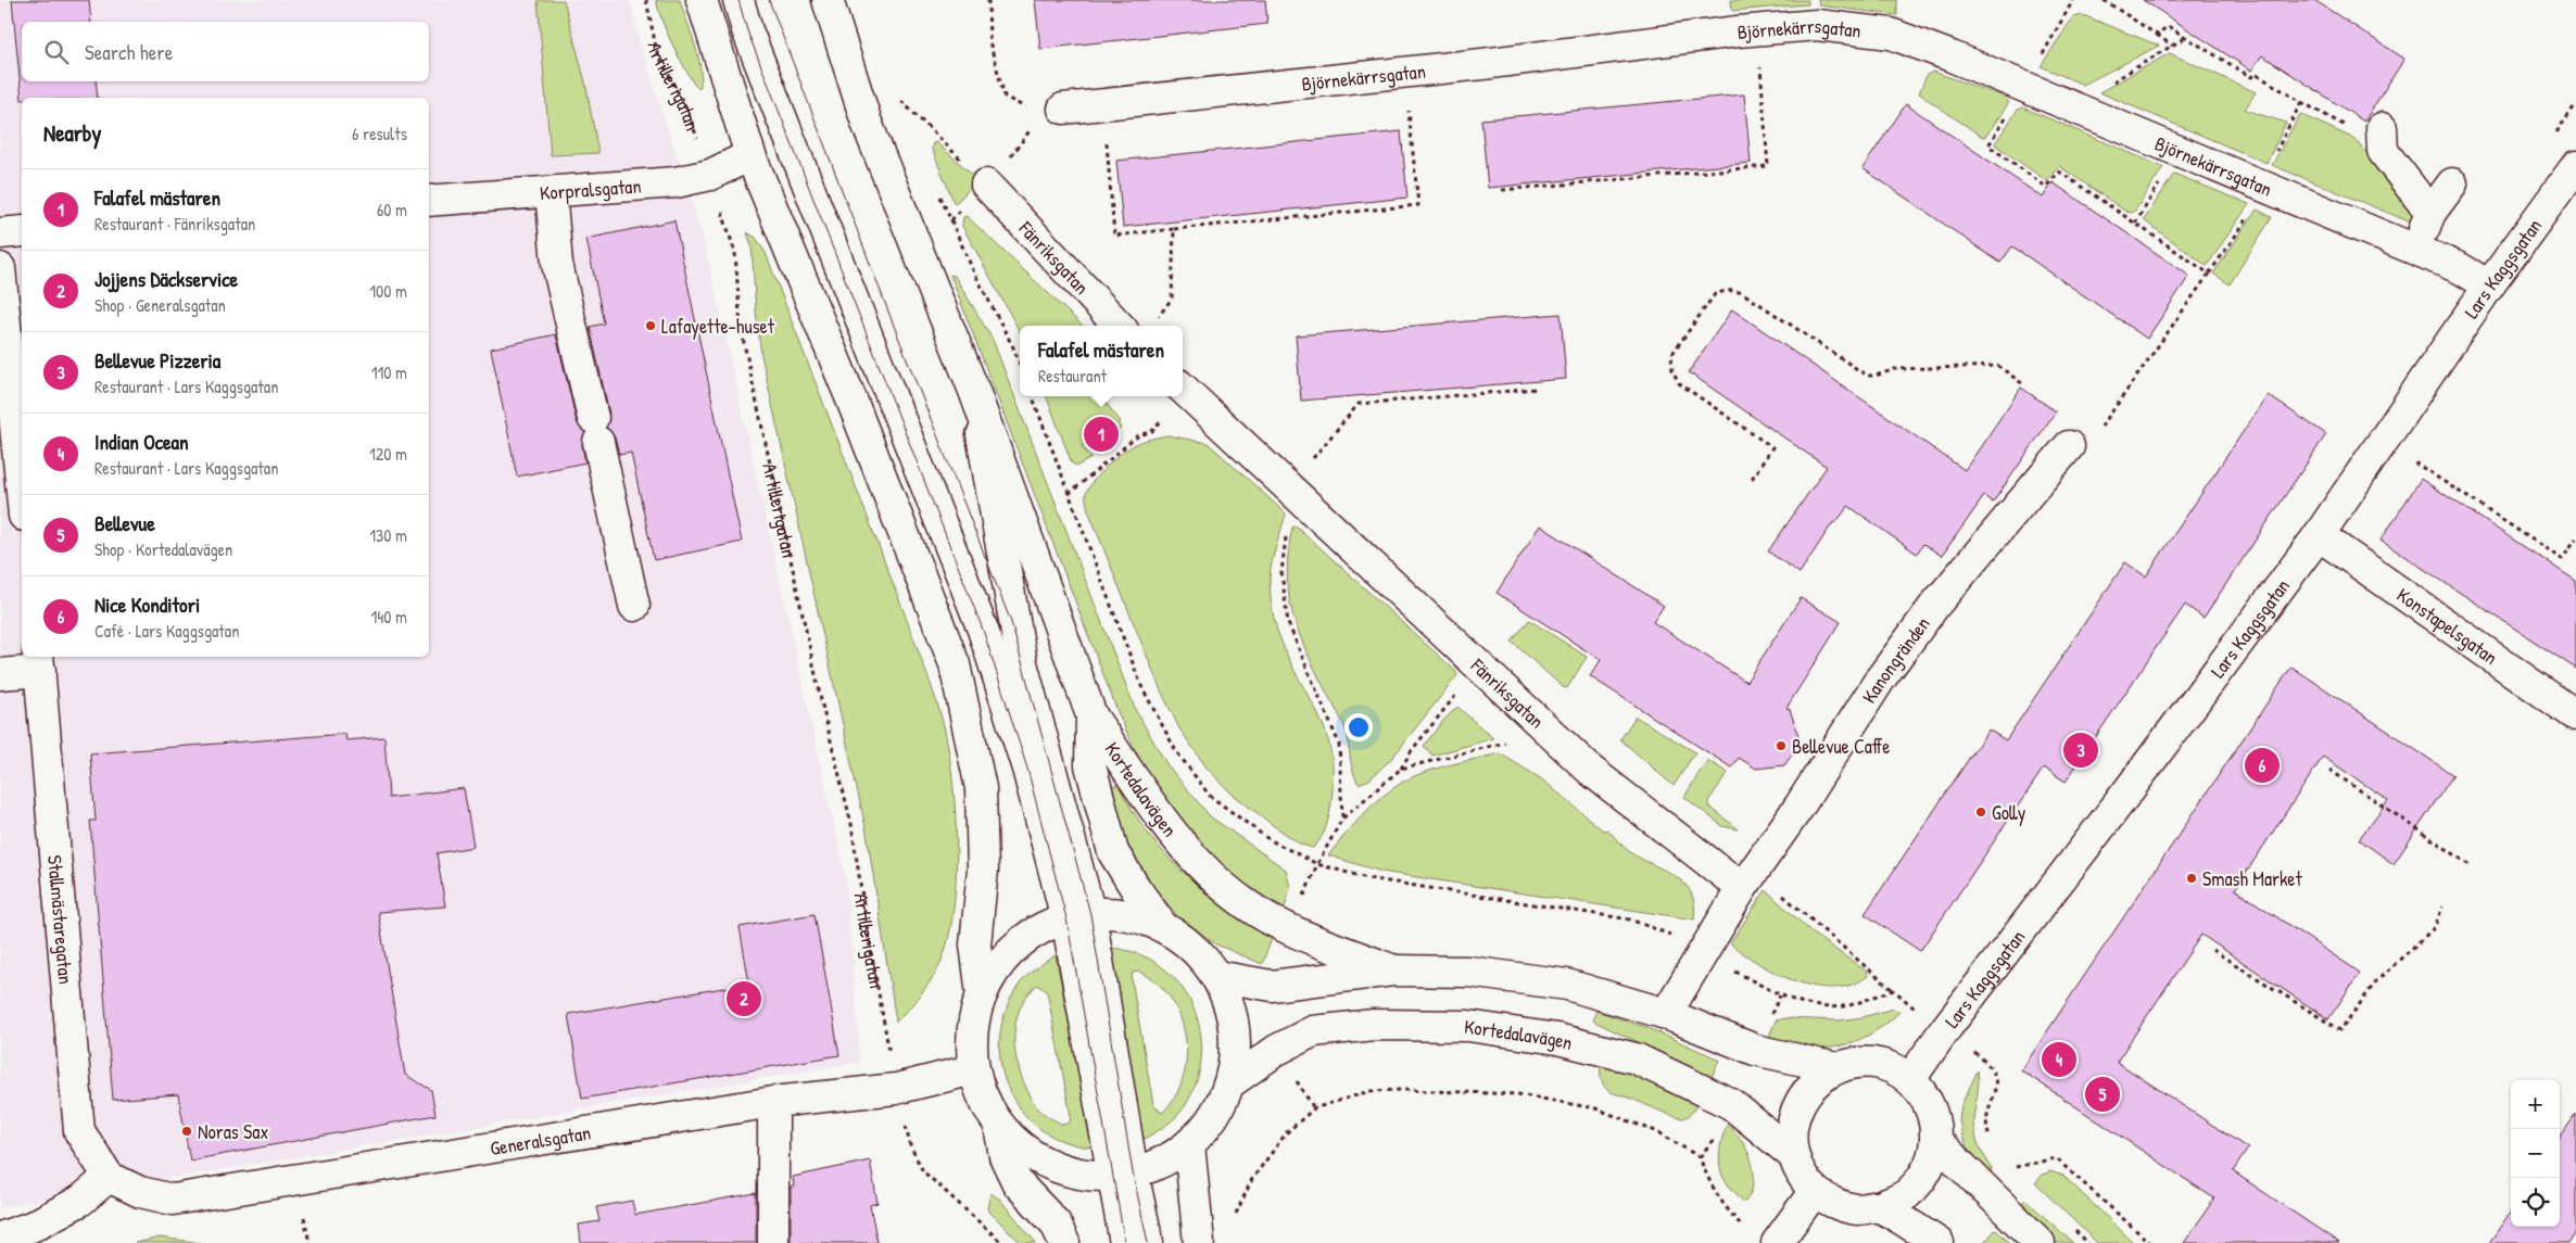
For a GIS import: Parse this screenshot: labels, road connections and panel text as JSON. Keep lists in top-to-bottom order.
{
  "streets": {
    "street": [
      "Björnekärrsgatan",
      "Korpralsgatan",
      "Fänriksgatan",
      "Lars Kaggsgatan",
      "Konstapelsgatan",
      "Kanongränden",
      "Kortedalavägen",
      "Stallmästaregatan",
      "Generalsgatan"
    ],
    "path": ["Artillerigatan"]
  },
  "crossings": [
    ["Björnekärrsgatan", "Lars Kaggsgatan"],
    ["Artillerigatan", "Korpralsgatan"],
    ["Fänriksgatan", "Kanongränden"],
    ["Lars Kaggsgatan", "Konstapelsgatan"],
    ["Lars Kaggsgatan", "Kortedalavägen"],
    ["Stallmästaregatan", "Generalsgatan"]
  ],
  "places": [
    "Lafayette-huset",
    "Bellevue Caffe",
    "Golly",
    "Smash Market",
    "Noras Sax"
  ],
  "page": {
    "search": "Search here",
    "heading": ["Nearby", "6 results"],
    "list": [
      {
        "mark": "1",
        "name": "Falafel mästaren",
        "note": "Restaurant · Fänriksgatan",
        "value": "60 m"
      },
      {
        "mark": "2",
        "name": "Jojjens Däckservice",
        "note": "Shop · Generalsgatan",
        "value": "100 m"
      },
      {
        "mark": "3",
        "name": "Bellevue Pizzeria",
        "note": "Restaurant · Lars Kaggsgatan",
        "value": "110 m"
      },
      {
        "mark": "4",
        "name": "Indian Ocean",
        "note": "Restaurant · Lars Kaggsgatan",
        "value": "120 m"
      },
      {
        "mark": "5",
        "name": "Bellevue",
        "note": "Shop · Kortedalavägen",
        "value": "130 m"
      },
      {
        "mark": "6",
        "name": "Nice Konditori",
        "note": "Café · Lars Kaggsgatan",
        "value": "140 m"
      }
    ],
    "popup": ["Falafel mästaren", "Restaurant"],
    "pins": [
      "1",
      "3",
      "6",
      "2",
      "4",
      "5"
    ],
    "map_buttons": ["+", "−"]
  }
}
